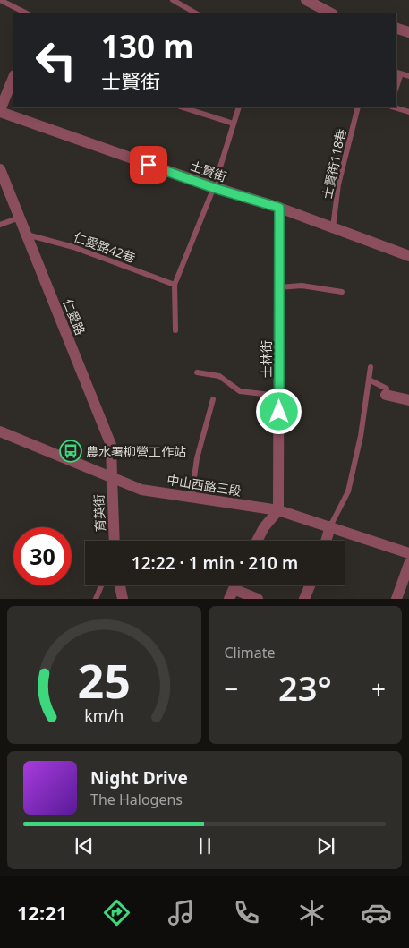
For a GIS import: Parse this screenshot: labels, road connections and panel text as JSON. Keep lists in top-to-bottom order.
{
  "streets": {
    "street": [
      "士賢街",
      "仁愛路",
      "士林街",
      "中山西路三段",
      "育英街"
    ],
    "lane": ["士賢街118巷", "仁愛路42巷"]
  },
  "crossings": [
    ["士賢街118巷", "士賢街"],
    ["士賢街", "士林街"],
    ["仁愛路42巷", "仁愛路"],
    ["仁愛路", "中山西路三段"],
    ["仁愛路", "育英街"],
    ["士林街", "中山西路三段"],
    ["中山西路三段", "育英街"]
  ],
  "places": {
    "bus stop": ["農水署柳營工作站"]
  },
  "page": {
    "turn": ["130 m", "士賢街"],
    "limit": "30",
    "trip": "12:22 · 1 min · 210 m",
    "tile": "Climate",
    "heat": ["−", "23°", "+"],
    "song": ["Night Drive", "The Halogens"],
    "tabs": "12:21",
    "gauge": ["25", "km/h"]
  }
}
